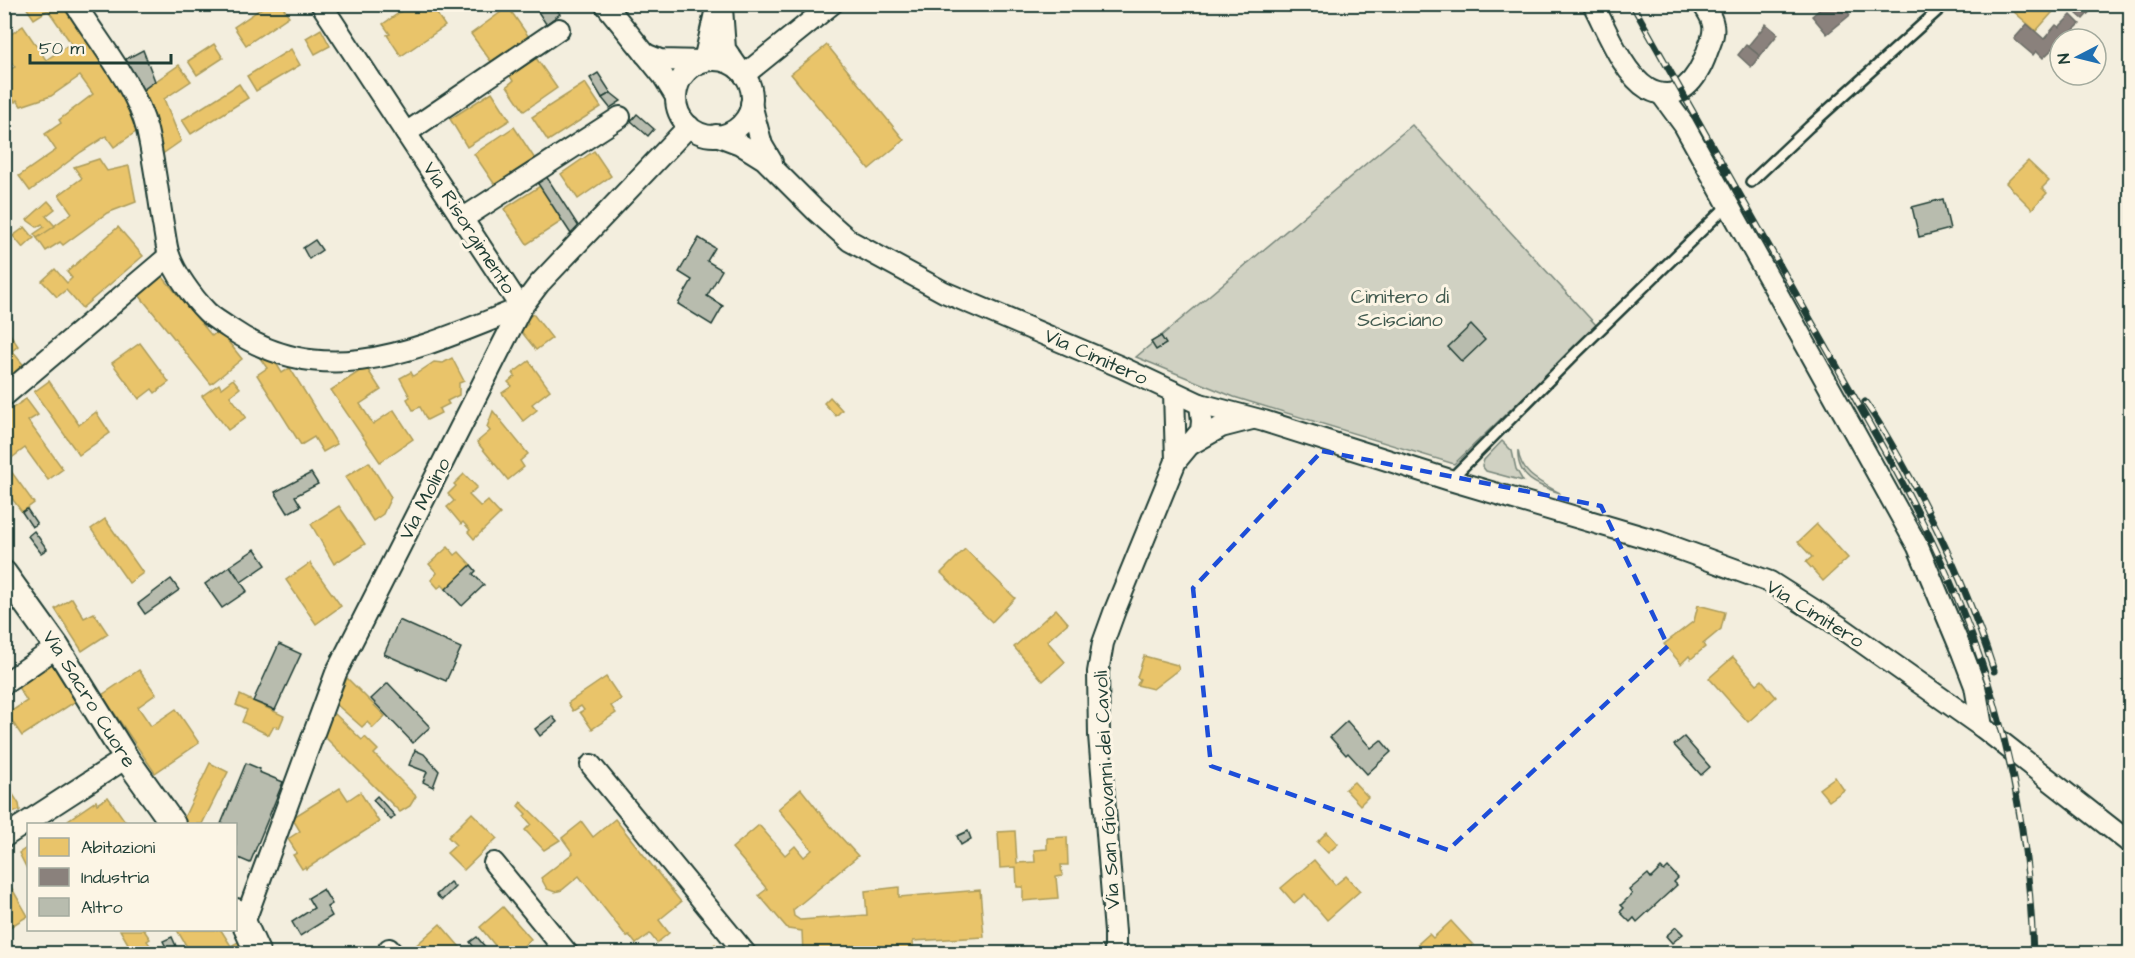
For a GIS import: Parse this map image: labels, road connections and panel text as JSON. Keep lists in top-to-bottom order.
{
  "streets": {
    "street": [
      "Via Risorgimento",
      "Via Cimitero",
      "Via Molino",
      "Via Sacro Cuore",
      "Via San Giovanni dei Cavoli"
    ]
  },
  "crossings": [
    ["Via Risorgimento", "Via Molino"],
    ["Via Cimitero", "Via San Giovanni dei Cavoli"]
  ],
  "parks": ["Cimitero di Scisciano"],
  "legend": ["Abitazioni", "Industria", "Altro"],
  "scale_bar": "50 m",
  "north": "left"
}
